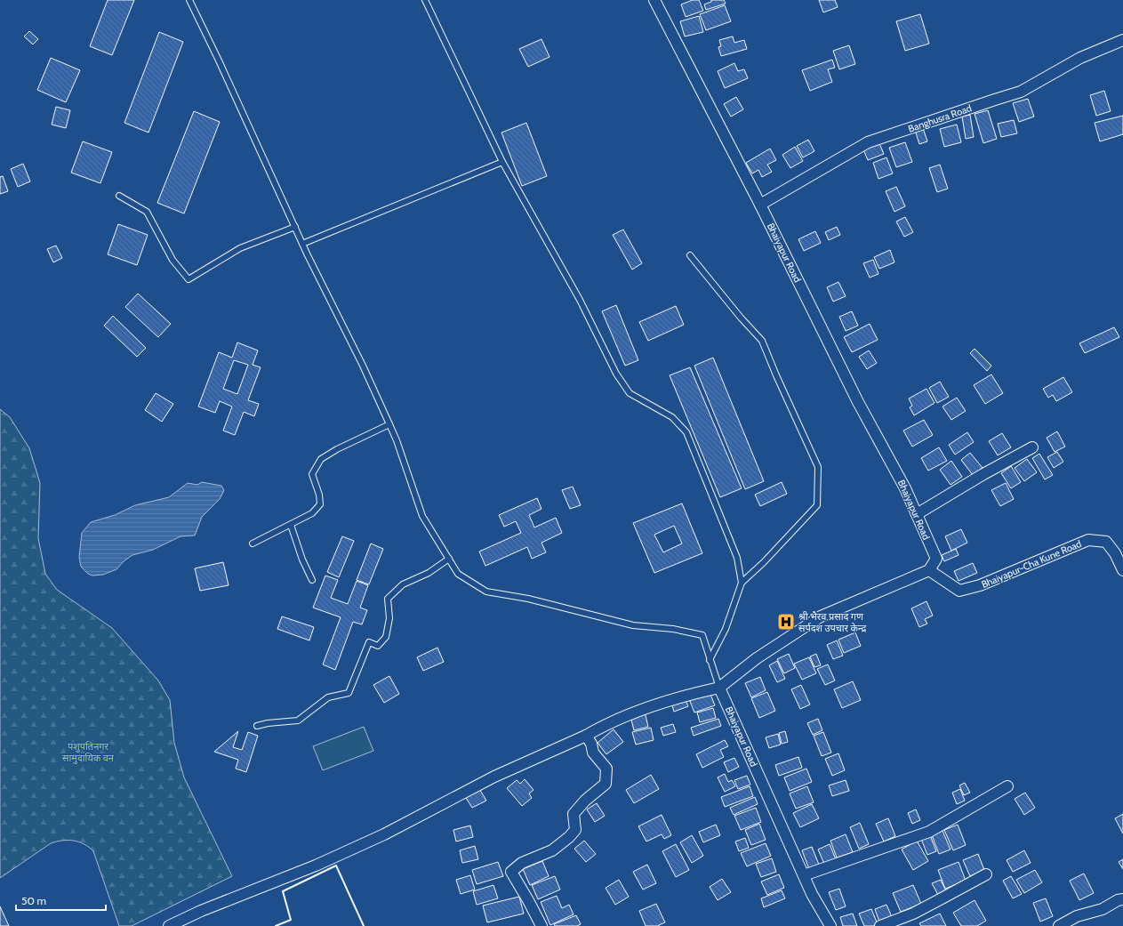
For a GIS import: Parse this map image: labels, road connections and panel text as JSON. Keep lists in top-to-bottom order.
{
  "streets": {
    "street": ["Banghusra Road", "Bhaiyapur Road", "Bhaiyapur-Cha Kune Road"]
  },
  "crossings": [
    ["Banghusra Road", "Bhaiyapur Road"],
    ["Bhaiyapur Road", "Bhaiyapur-Cha Kune Road"]
  ],
  "parks": ["पशुपतिनगर सामुदायिक वन"],
  "places": {
    "hospital": ["श्री भैरव प्रसाद गण सर्पदश उपचार केन्द्र"]
  },
  "scale_bar": "50 m"
}
